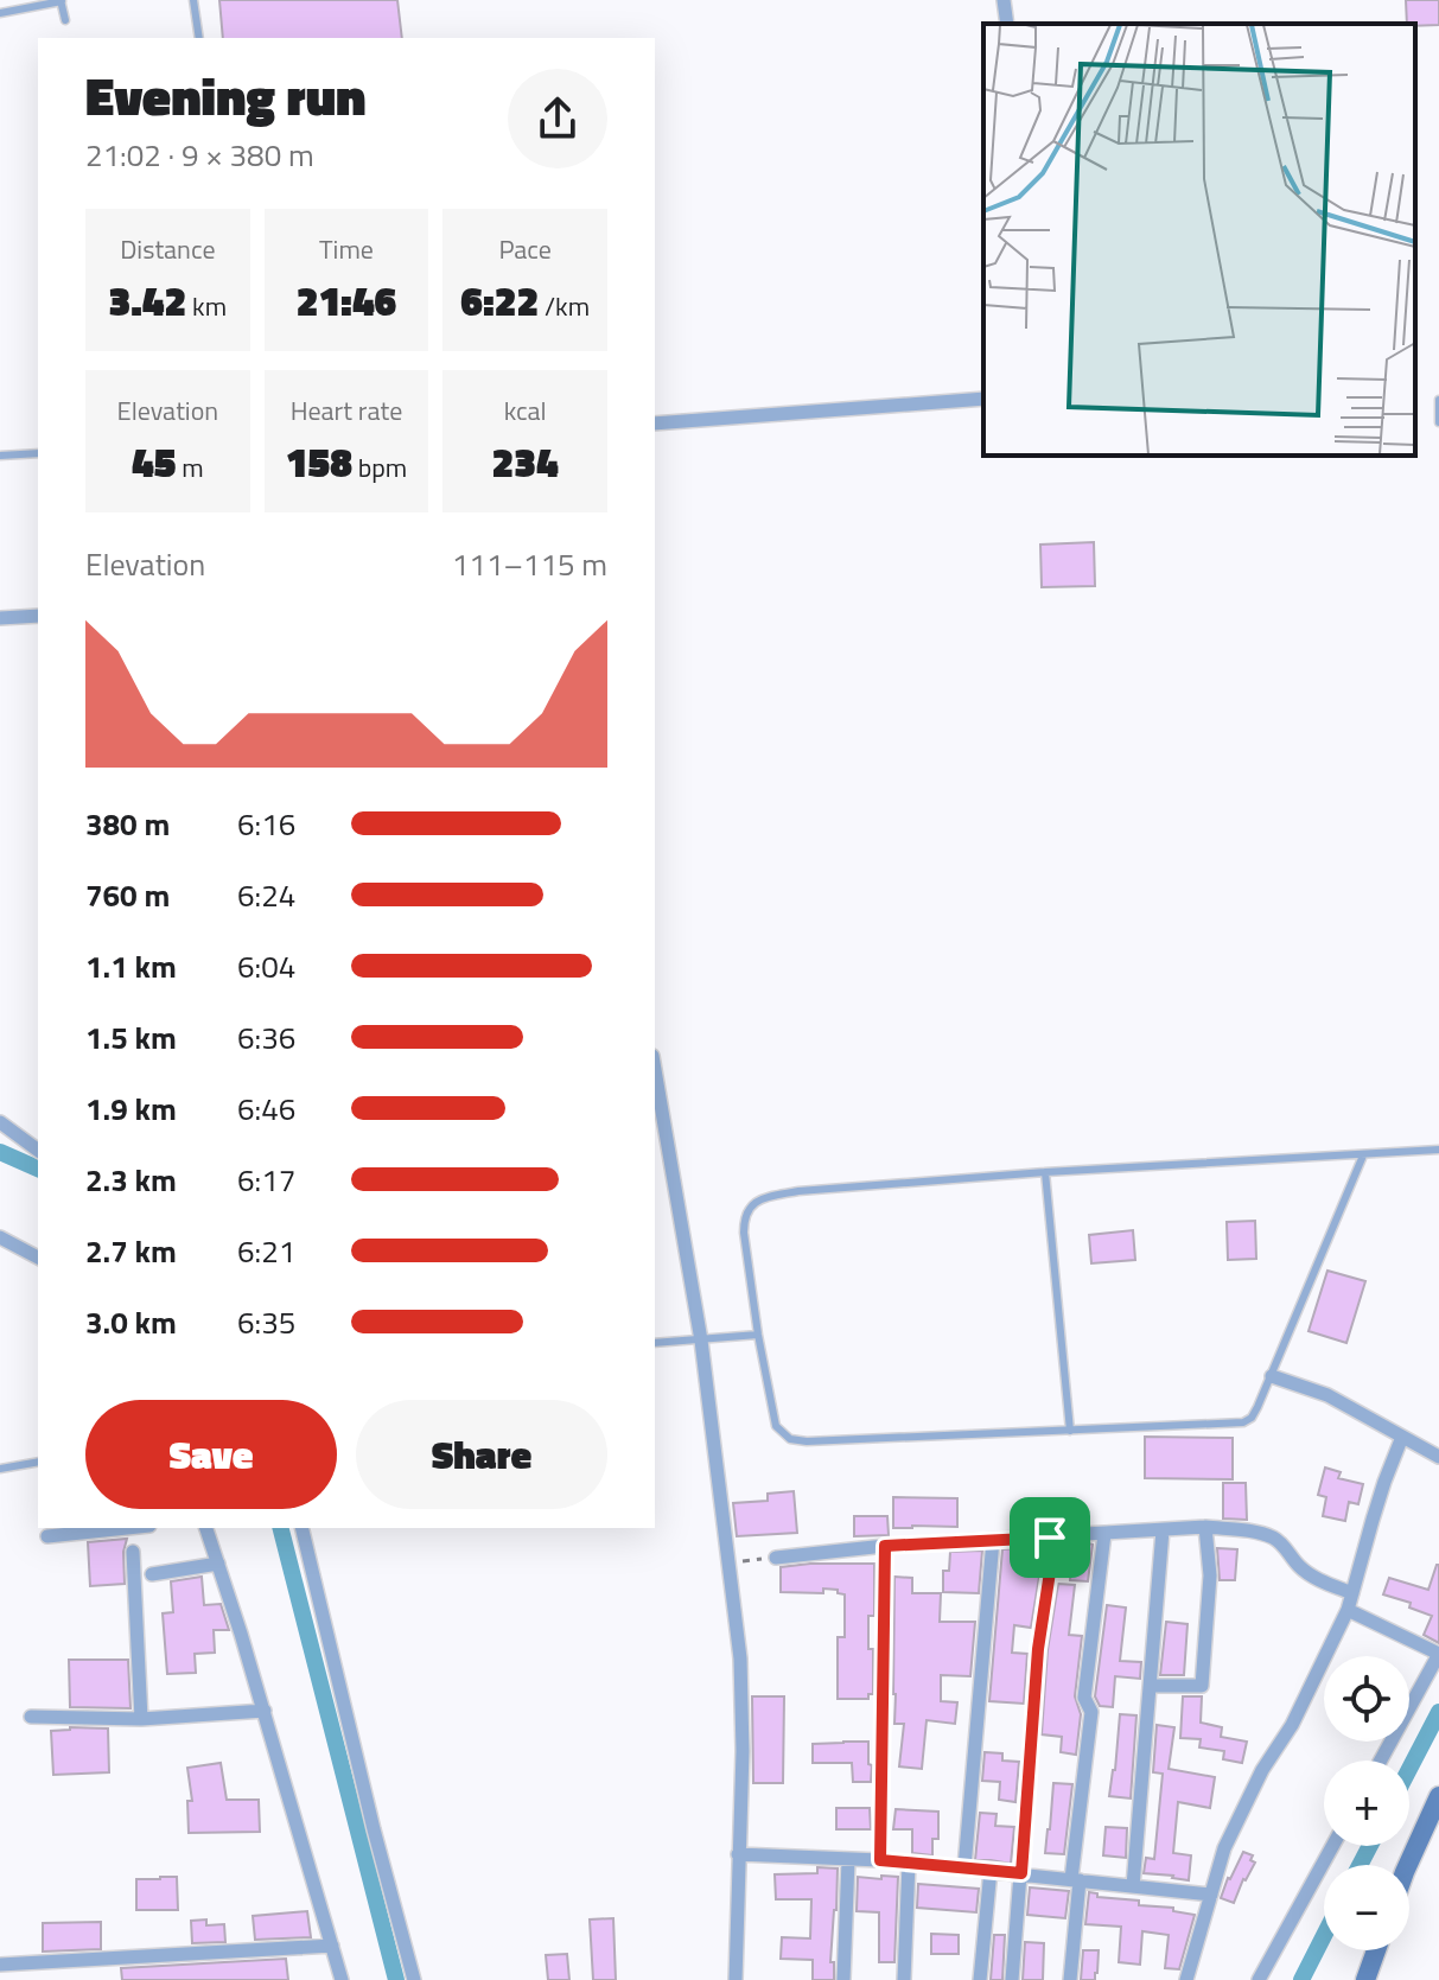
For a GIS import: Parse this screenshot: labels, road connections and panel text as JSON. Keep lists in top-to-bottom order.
{
  "page": {
    "heading": ["Evening run", "21:02 · 9 × 380 m"],
    "stats": [
      ["Distance", "3.42 km"],
      ["Time", "21:46"],
      ["Pace", "6:22 /km"],
      ["Elevation", "45 m"],
      ["Heart rate", "158 bpm"],
      ["kcal", "234"]
    ],
    "chart": ["Elevation", "111–115 m"],
    "list": [
      {
        "name": "380 m",
        "note": "6:16"
      },
      {
        "name": "760 m",
        "note": "6:24"
      },
      {
        "name": "1.1 km",
        "note": "6:04"
      },
      {
        "name": "1.5 km",
        "note": "6:36"
      },
      {
        "name": "1.9 km",
        "note": "6:46"
      },
      {
        "name": "2.3 km",
        "note": "6:17"
      },
      {
        "name": "2.7 km",
        "note": "6:21"
      },
      {
        "name": "3.0 km",
        "note": "6:35"
      }
    ],
    "buttons": ["Save", "Share"],
    "map_buttons": ["+", "−"]
  }
}
